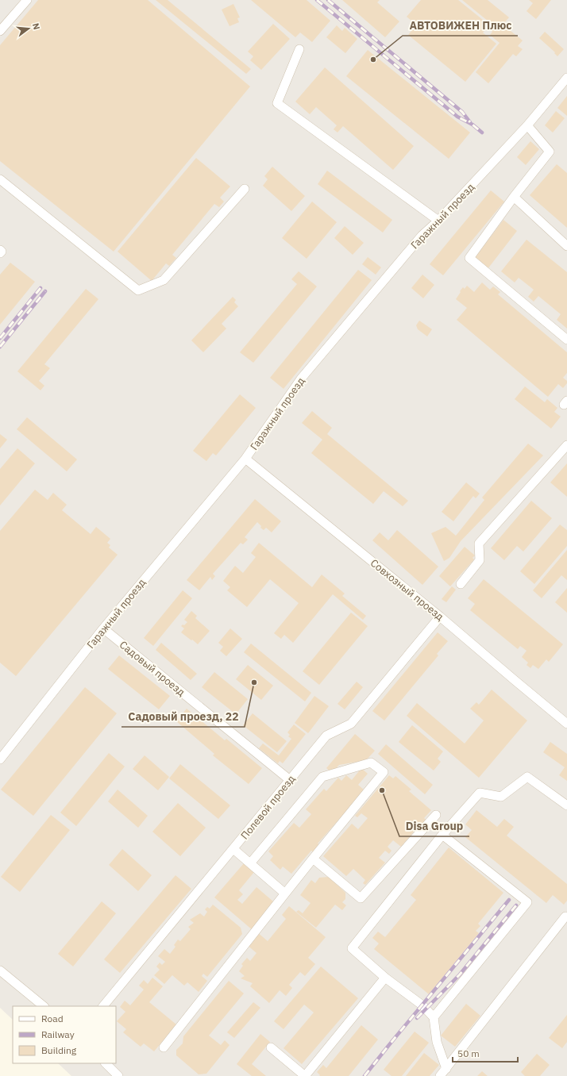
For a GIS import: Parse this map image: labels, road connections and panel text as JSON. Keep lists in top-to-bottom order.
{
  "streets": {
    "street": [
      "Гаражный проезд",
      "Совхозный проезд",
      "Садовый проезд",
      "Полевой проезд"
    ]
  },
  "crossings": [
    ["Гаражный проезд", "Совхозный проезд"],
    ["Гаражный проезд", "Садовый проезд"],
    ["Совхозный проезд", "Полевой проезд"],
    ["Садовый проезд", "Полевой проезд"]
  ],
  "places": ["АВТОВИЖЕН Плюс", "Садовый проезд, 22", "Disa Group"],
  "legend": ["Road", "Railway", "Building"],
  "scale_bar": "50 m",
  "north": "right"
}
